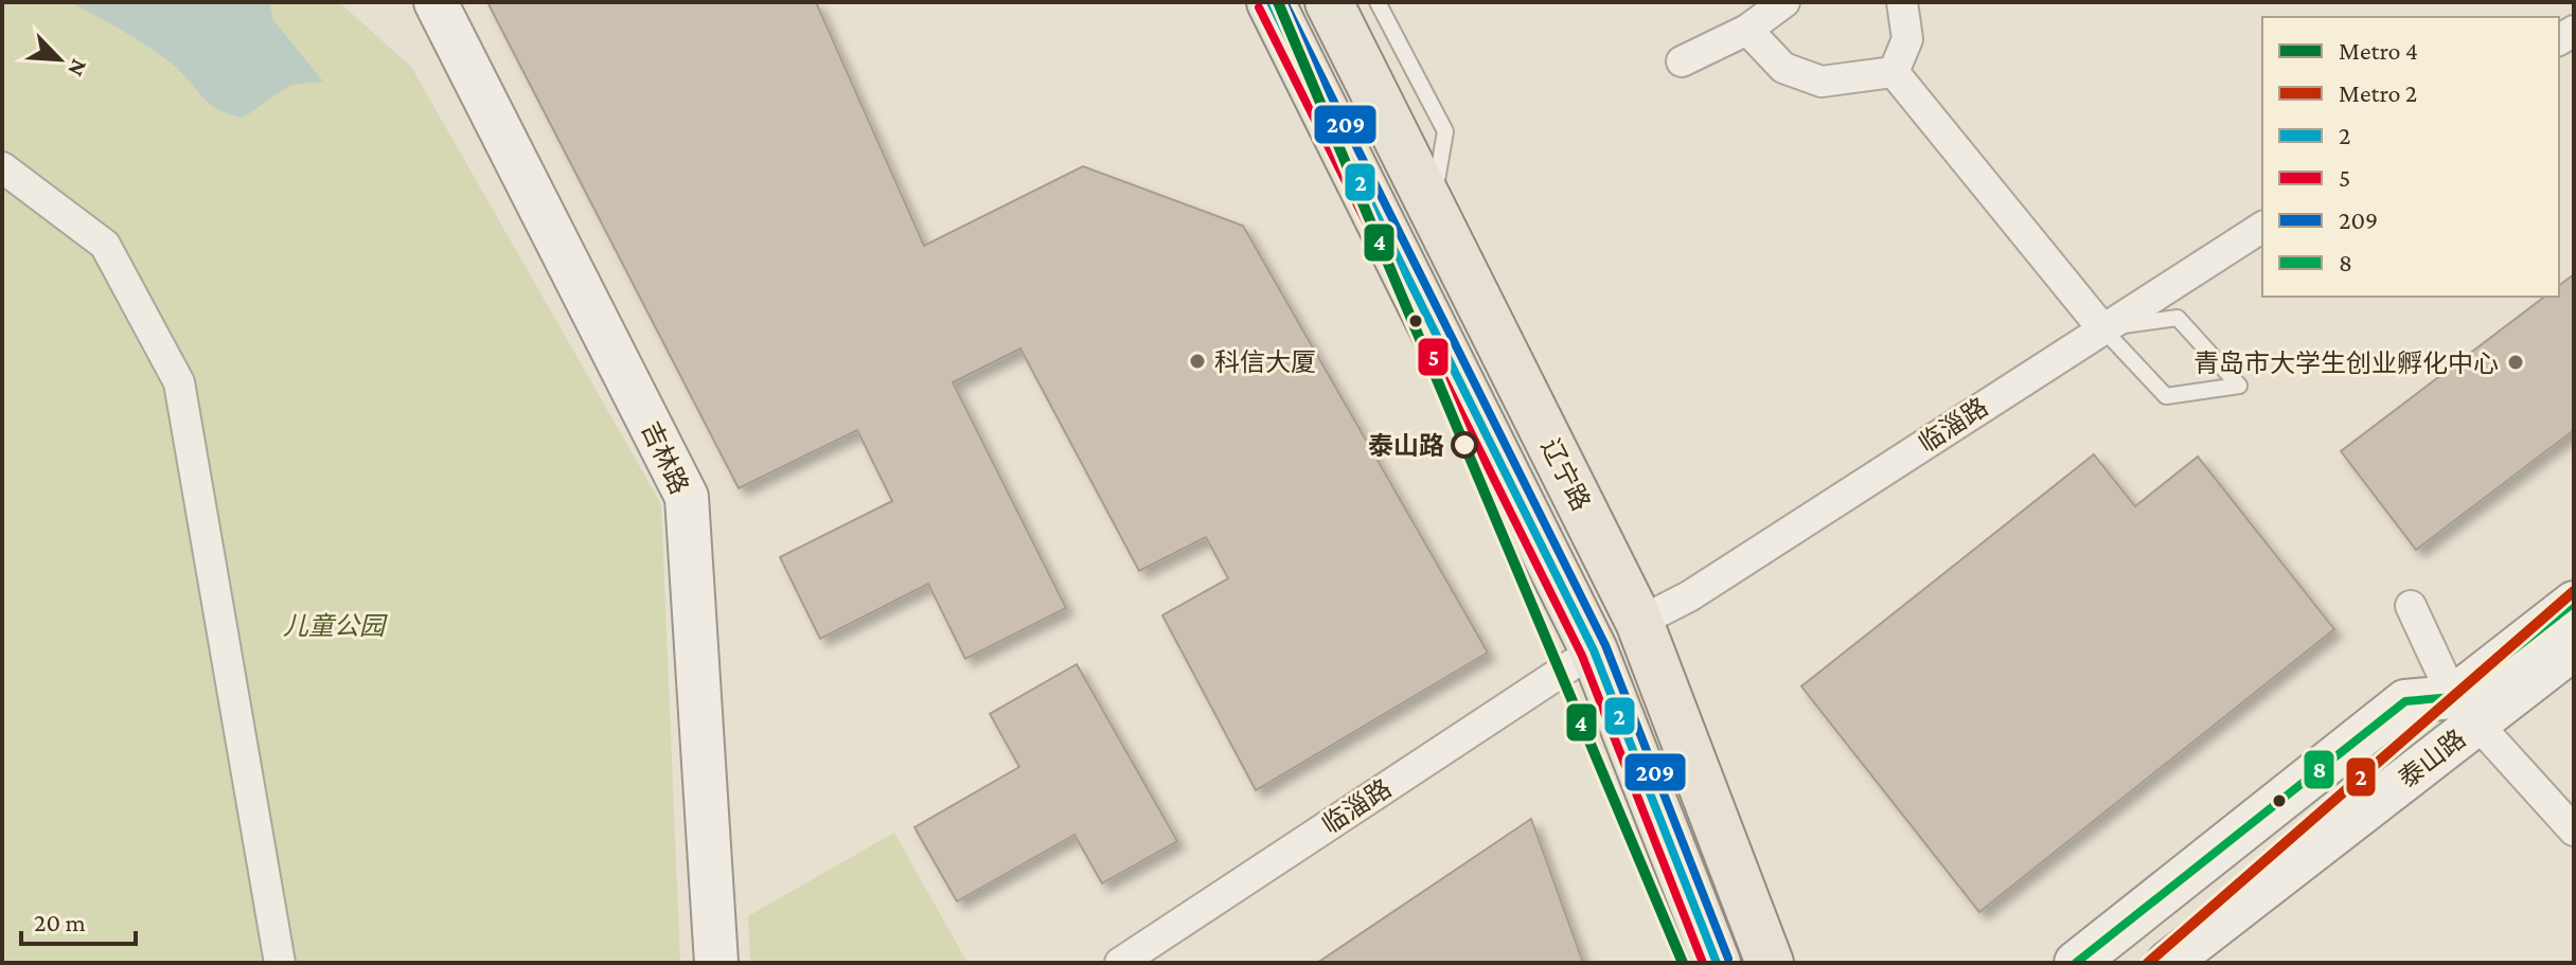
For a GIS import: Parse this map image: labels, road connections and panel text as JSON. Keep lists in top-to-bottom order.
{
  "streets": {
    "main road": ["辽宁路"],
    "street": ["临淄路", "吉林路", "泰山路"]
  },
  "crossings": [
    ["临淄路", "辽宁路"]
  ],
  "parks": ["儿童公园"],
  "places": ["科信大厦", "青岛市大学生创业孵化中心", "泰山路"],
  "lines": [
    "metro line 4",
    "transit line 2",
    "transit line 209",
    "transit line 5",
    "metro line 2",
    "transit line 8"
  ],
  "legend": [
    "Metro 4",
    "Metro 2",
    "2",
    "5",
    "209",
    "8"
  ],
  "scale_bar": "20 m",
  "north": "bottom right"
}
